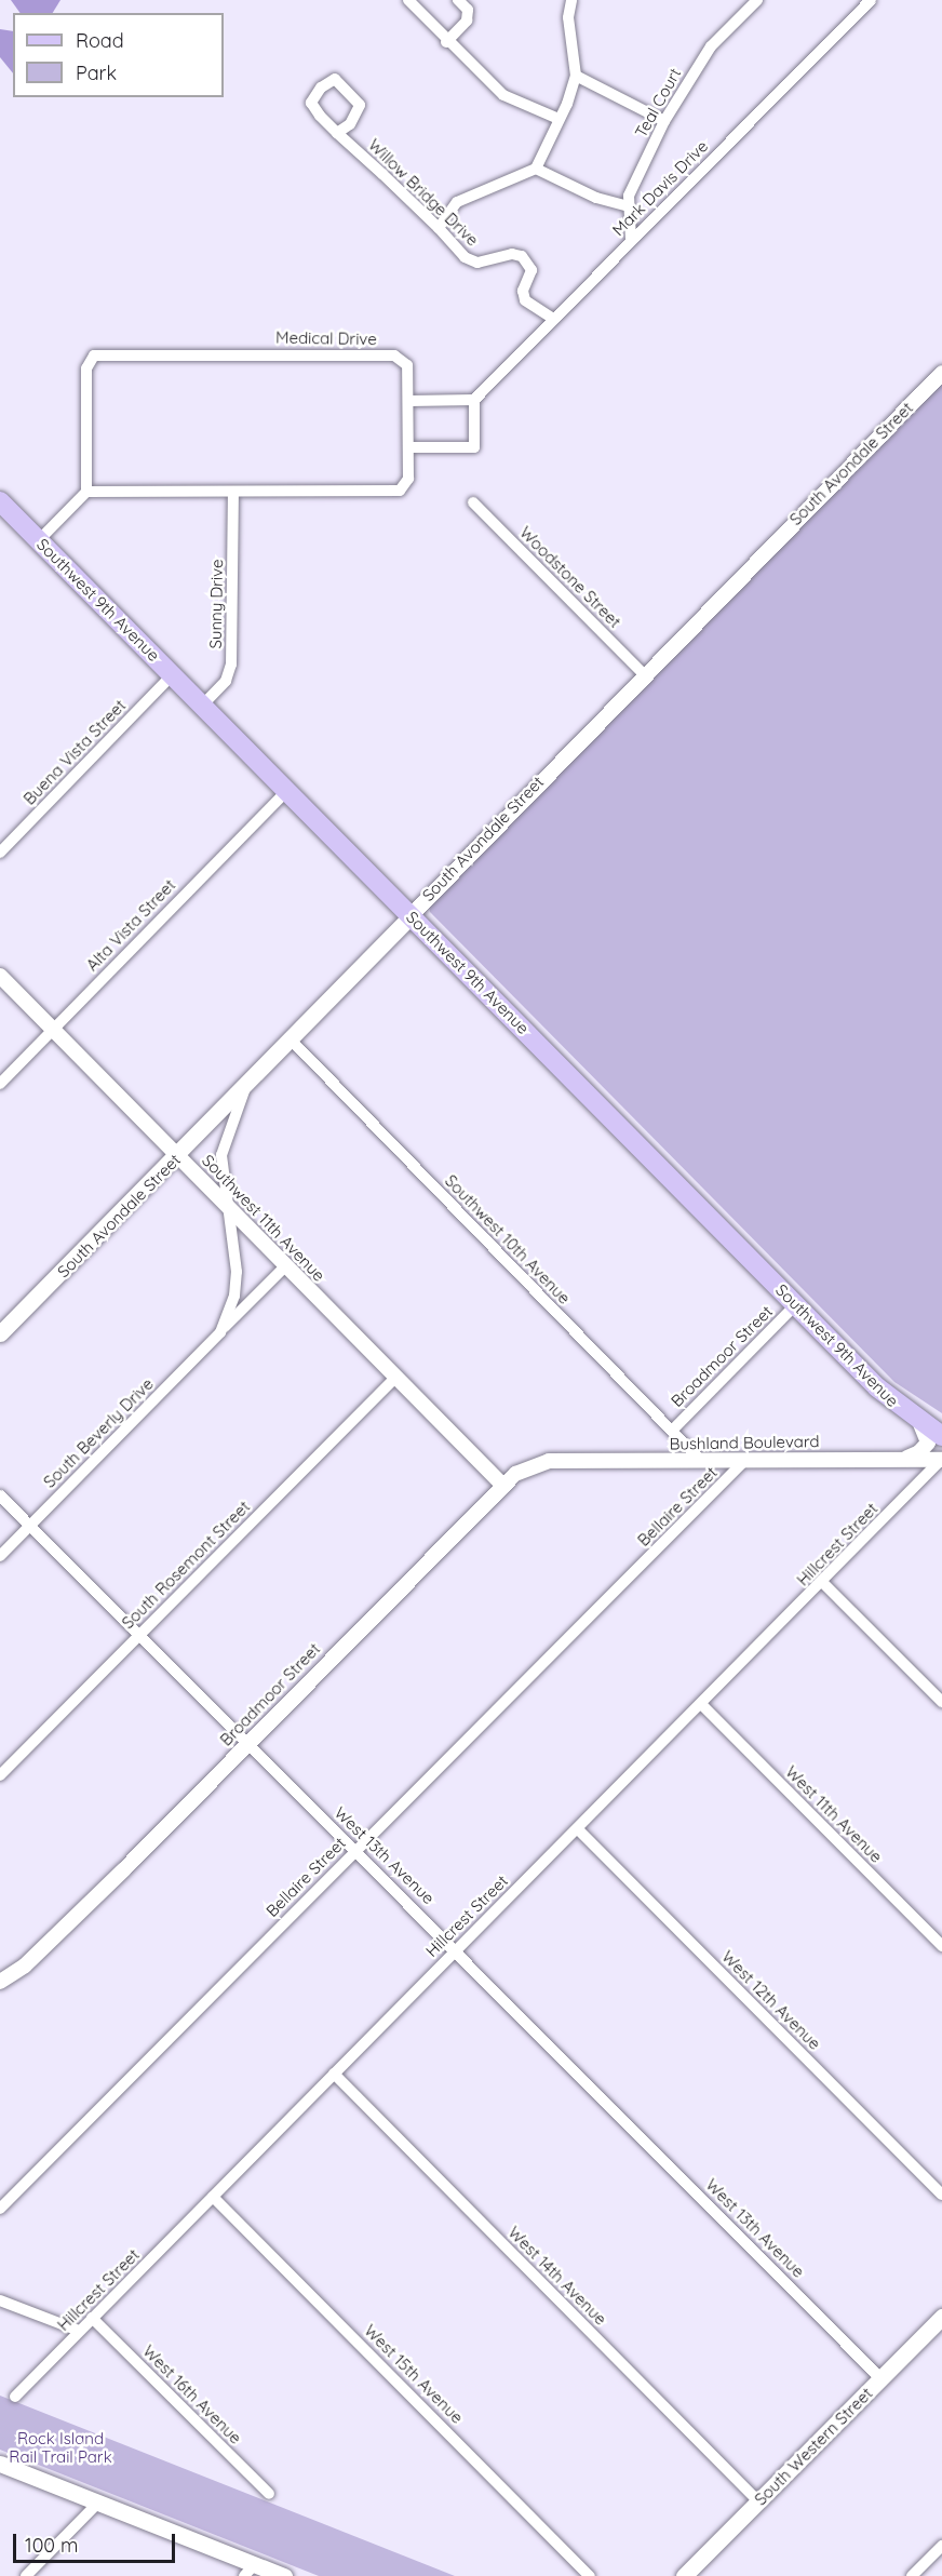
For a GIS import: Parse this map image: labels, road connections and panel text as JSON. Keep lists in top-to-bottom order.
{
  "streets": {
    "main road": ["South Avondale Street", "Southwest 9th Avenue", "South Western Street"],
    "street": [
      "Teal Court",
      "Mark Davis Drive",
      "Willow Bridge Drive",
      "Medical Drive",
      "Woodstone Street",
      "Sunny Drive",
      "Buena Vista Street",
      "Alta Vista Street",
      "Southwest 11th Avenue",
      "Southwest 10th Avenue",
      "Broadmoor Street",
      "South Beverly Drive",
      "Bushland Boulevard",
      "Bellaire Street",
      "Hillcrest Street",
      "South Rosemont Street",
      "West 11th Avenue",
      "West 13th Avenue",
      "West 12th Avenue",
      "West 14th Avenue",
      "West 15th Avenue",
      "West 16th Avenue"
    ]
  },
  "crossings": [
    ["Teal Court", "Mark Davis Drive"],
    ["Mark Davis Drive", "Willow Bridge Drive"],
    ["Medical Drive", "Sunny Drive"],
    ["South Avondale Street", "Woodstone Street"],
    ["South Avondale Street", "Southwest 9th Avenue"],
    ["South Avondale Street", "Southwest 11th Avenue"],
    ["South Avondale Street", "Southwest 10th Avenue"],
    ["South Avondale Street", "South Beverly Drive"],
    ["Southwest 9th Avenue", "Sunny Drive"],
    ["Southwest 9th Avenue", "Buena Vista Street"],
    ["Southwest 9th Avenue", "Alta Vista Street"],
    ["Southwest 9th Avenue", "Broadmoor Street"],
    ["Alta Vista Street", "Southwest 11th Avenue"],
    ["Southwest 11th Avenue", "Broadmoor Street"],
    ["Southwest 11th Avenue", "South Beverly Drive"],
    ["Southwest 11th Avenue", "South Rosemont Street"],
    ["Southwest 10th Avenue", "Broadmoor Street"],
    ["Southwest 10th Avenue", "Bushland Boulevard"],
    ["Broadmoor Street", "Bushland Boulevard"],
    ["Broadmoor Street", "West 13th Avenue"],
    ["South Beverly Drive", "West 13th Avenue"],
    ["Bushland Boulevard", "Bellaire Street"],
    ["Bushland Boulevard", "Hillcrest Street"],
    ["Bellaire Street", "West 13th Avenue"],
    ["Hillcrest Street", "West 11th Avenue"],
    ["Hillcrest Street", "West 13th Avenue"],
    ["Hillcrest Street", "West 12th Avenue"],
    ["Hillcrest Street", "West 14th Avenue"],
    ["Hillcrest Street", "West 15th Avenue"],
    ["Hillcrest Street", "West 16th Avenue"],
    ["South Rosemont Street", "West 13th Avenue"],
    ["West 13th Avenue", "South Western Street"],
    ["West 14th Avenue", "South Western Street"]
  ],
  "parks": ["Rock Island Rail Trail Park"],
  "legend": ["Road", "Park"],
  "scale_bar": "100 m"
}
